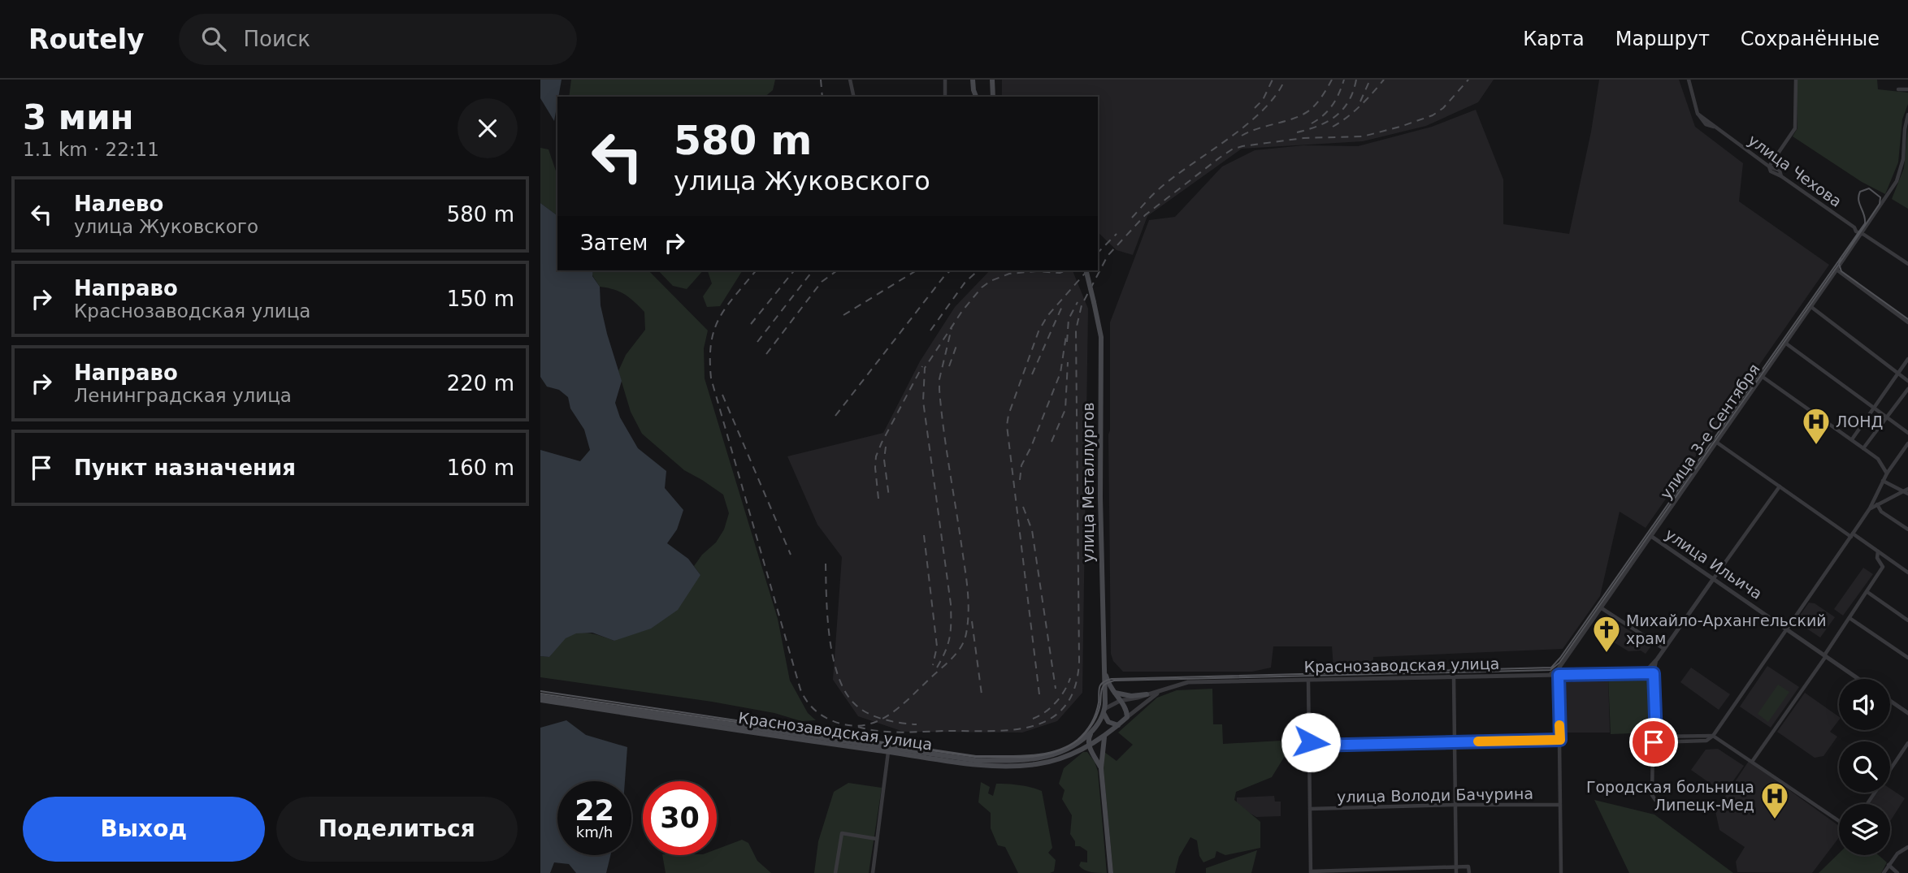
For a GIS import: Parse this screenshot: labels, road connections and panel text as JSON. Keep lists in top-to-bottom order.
{
  "streets": {
    "main road": ["улица Металлургов", "Краснозаводская улица"],
    "street": [
      "улица Чехова",
      "улица 3-е Сентября",
      "улица Ильича",
      "улица Володи Бачурина"
    ]
  },
  "crossings": [
    ["улица Чехова", "улица 3-е Сентября"],
    ["улица 3-е Сентября", "улица Ильича"],
    ["улица 3-е Сентября", "Краснозаводская улица"]
  ],
  "places": {
    "hospital": ["ЛОНД", "Городская больница Липецк-Мед"],
    "church": ["Михайло-Архангельский храм"]
  },
  "page": {
    "header": "Routely",
    "search": "Поиск",
    "nav": ["Карта", "Маршрут", "Сохранённые"],
    "heading": ["3 мин", "1.1 km · 22:11"],
    "turn": ["580 m", "улица Жуковского"],
    "list": [
      {
        "name": "Налево",
        "note": "улица Жуковского",
        "value": "580 m"
      },
      {
        "name": "Направо",
        "note": "Краснозаводская улица",
        "value": "150 m"
      },
      {
        "name": "Направо",
        "note": "Ленинградская улица",
        "value": "220 m"
      },
      {
        "name": "Пункт назначения",
        "value": "160 m"
      }
    ],
    "then": "Затем",
    "speed": "22 km/h",
    "limit": "30",
    "buttons": ["Выход", "Поделиться"]
  }
}
